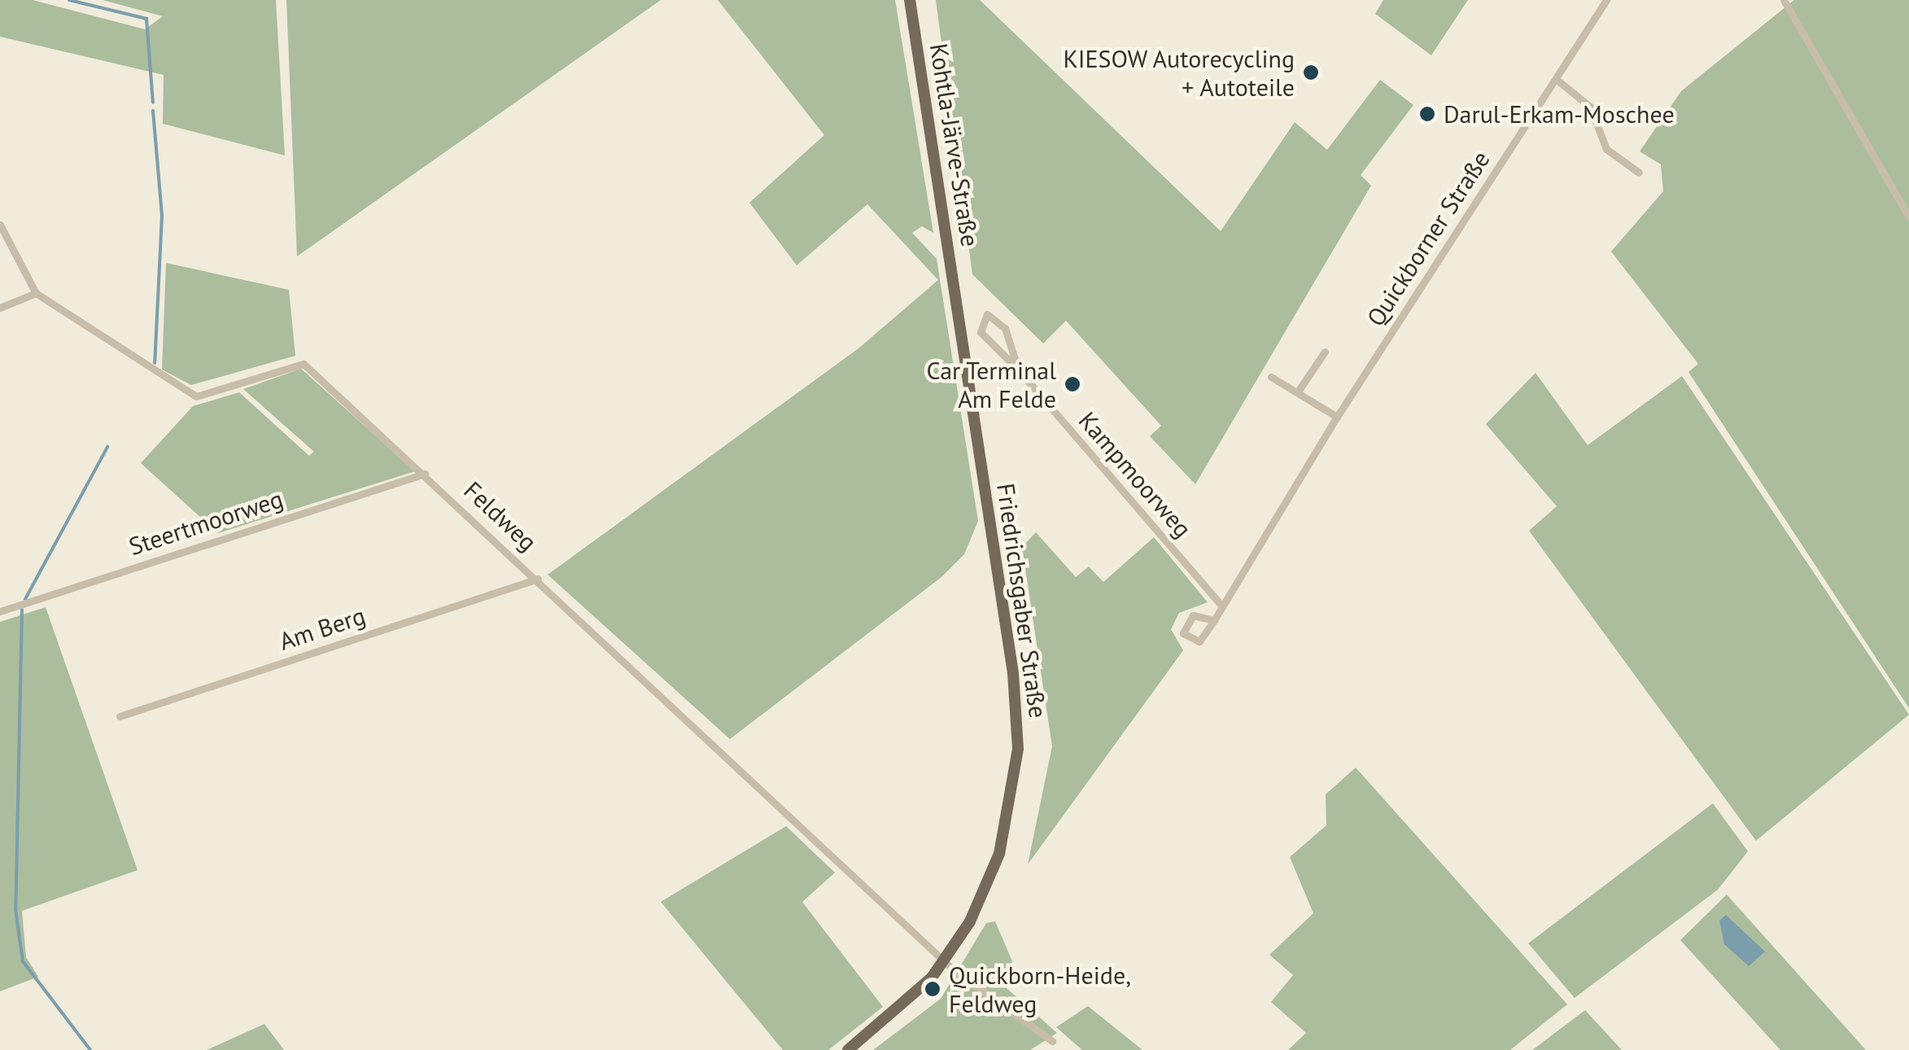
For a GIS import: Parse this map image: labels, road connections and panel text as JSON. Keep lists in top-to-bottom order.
{
  "streets": {
    "main road": ["Kohtla-Järve-Straße", "Friedrichsgaber Straße"],
    "street": [
      "Quickborner Straße",
      "Kampmoorweg",
      "Feldweg",
      "Steertmoorweg",
      "Am Berg"
    ]
  },
  "crossings": [
    ["Kohtla-Järve-Straße", "Friedrichsgaber Straße"],
    ["Quickborner Straße", "Kampmoorweg"],
    ["Feldweg", "Steertmoorweg"],
    ["Feldweg", "Friedrichsgaber Straße"],
    ["Feldweg", "Am Berg"]
  ],
  "places": [
    "KIESOW Autorecycling + Autoteile",
    "Darul-Erkam-Moschee",
    "Car Terminal Am Felde",
    "Quickborn-Heide, Feldweg"
  ]
}
